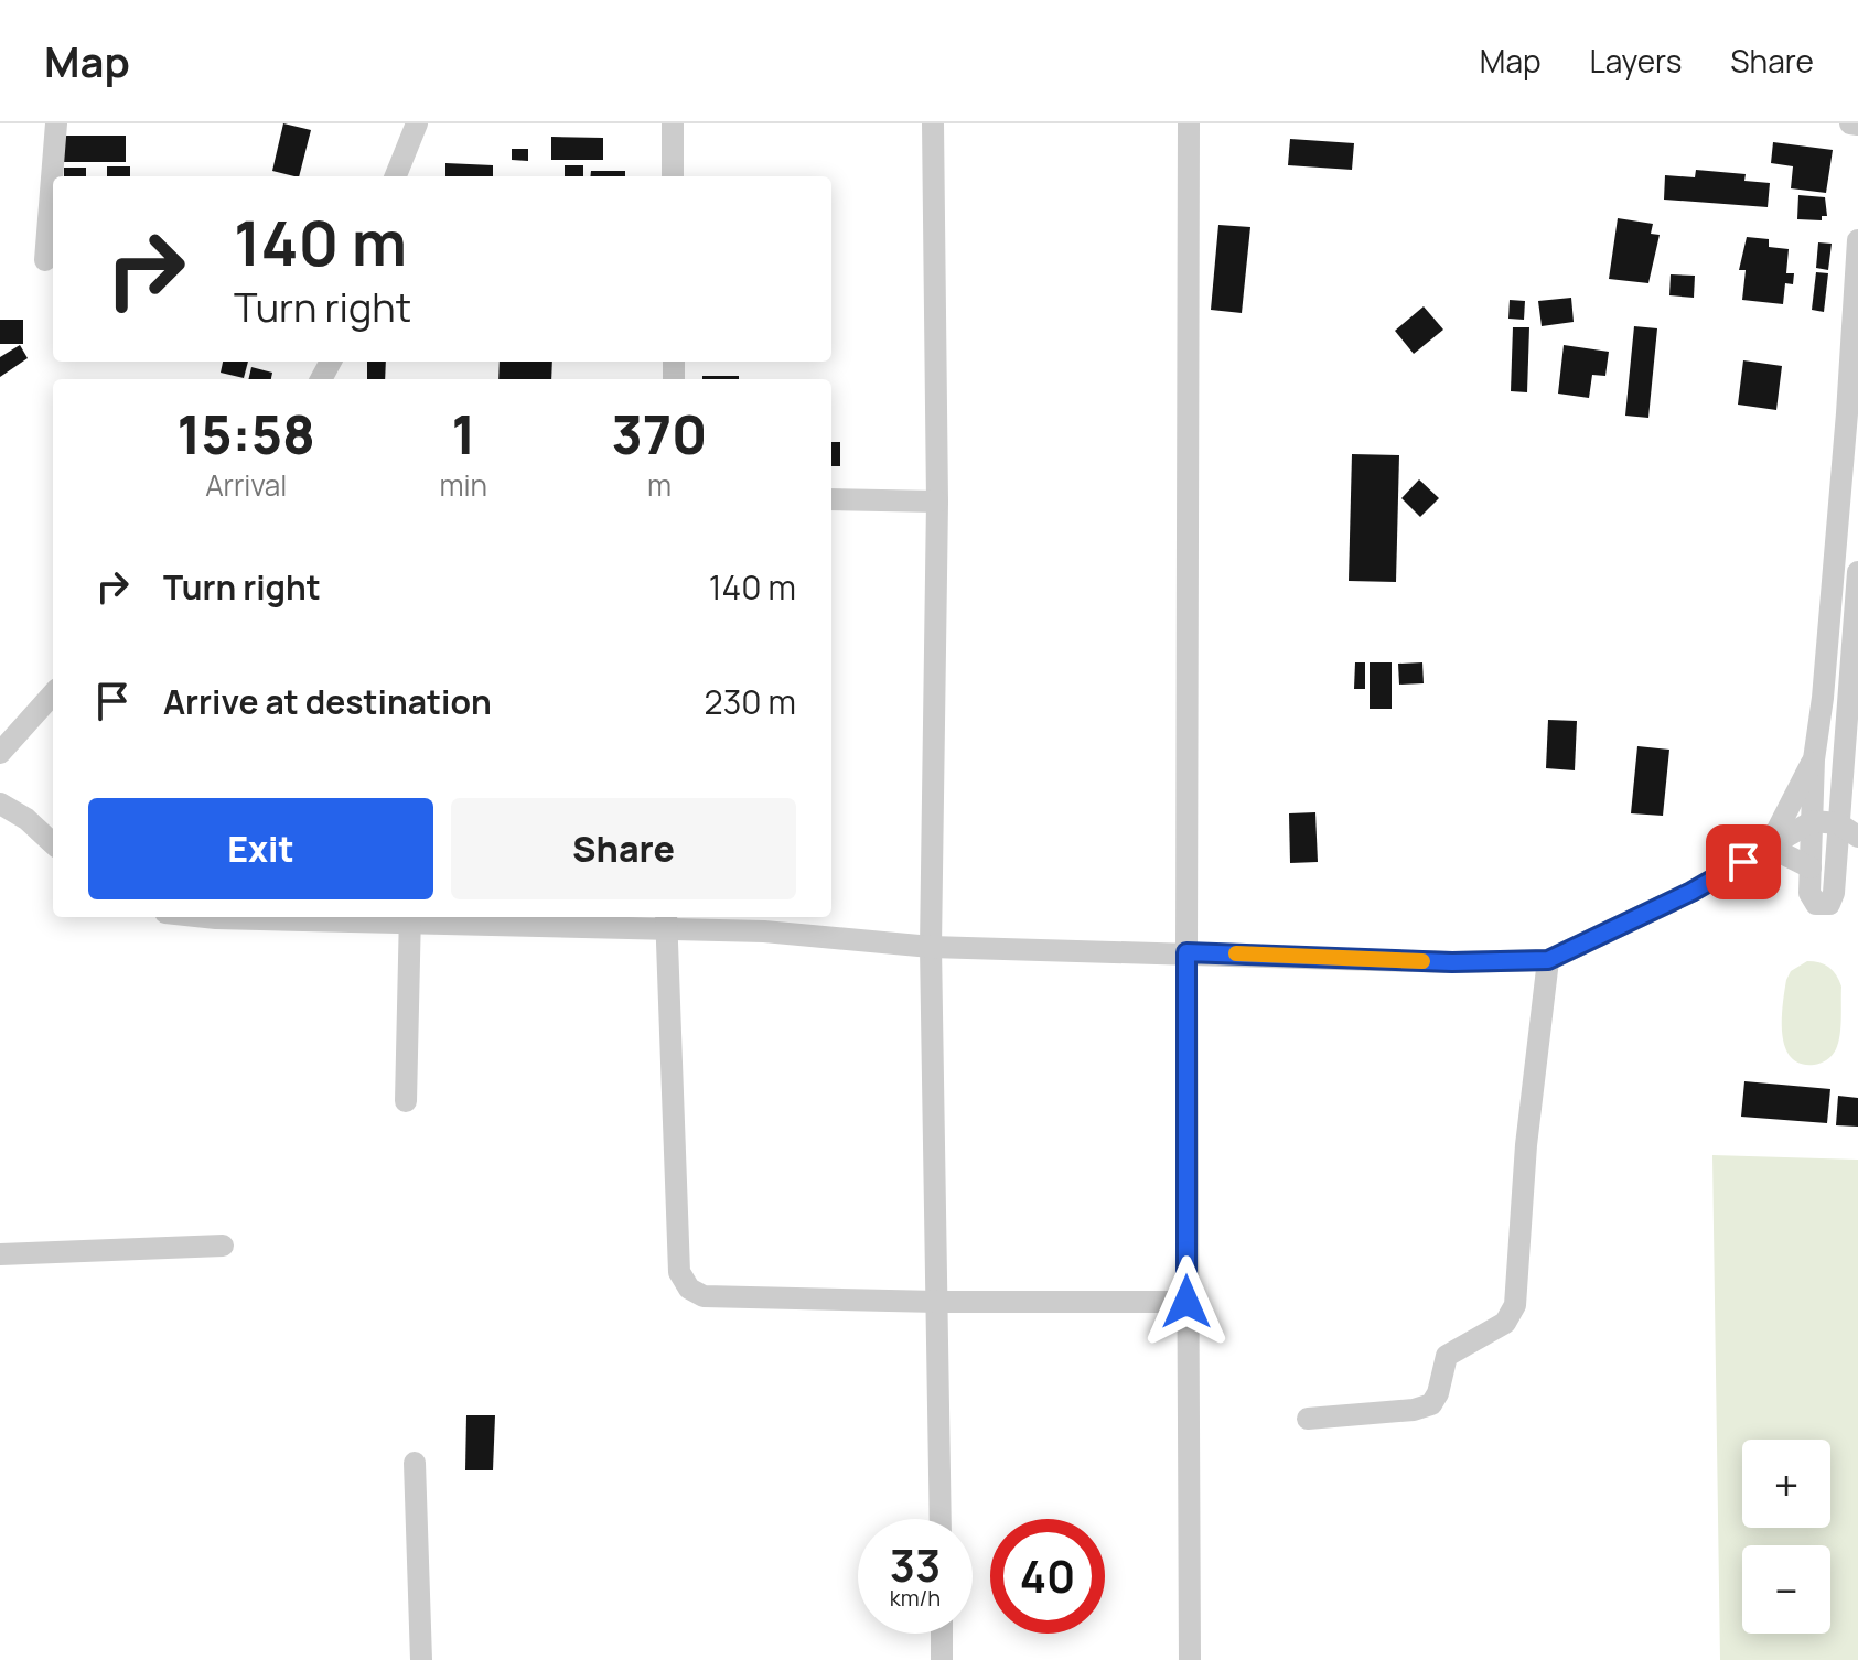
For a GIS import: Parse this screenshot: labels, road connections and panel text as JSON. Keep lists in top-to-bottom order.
{
  "page": {
    "header": "Map",
    "nav": ["Map", "Layers", "Share"],
    "turn": ["140 m", "Turn right"],
    "eta": [
      "15:58",
      "Arrival",
      "1",
      "min",
      "370",
      "m"
    ],
    "list": [
      {
        "name": "Turn right",
        "value": "140 m"
      },
      {
        "name": "Arrive at destination",
        "value": "230 m"
      }
    ],
    "buttons": ["Exit", "Share"],
    "map_buttons": ["+", "−"],
    "speed": "33 km/h",
    "limit": "40"
  }
}
